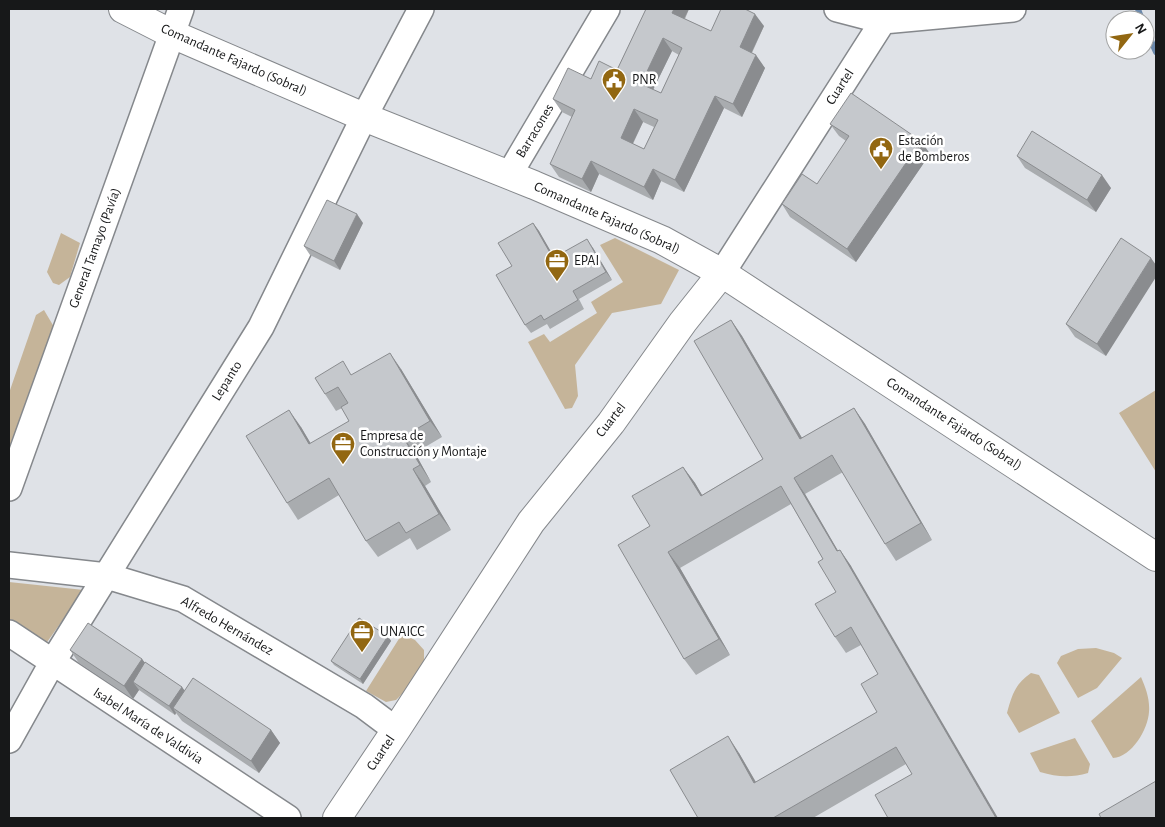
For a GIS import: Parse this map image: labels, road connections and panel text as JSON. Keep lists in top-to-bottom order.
{
  "streets": {
    "main road": ["Comandante Fajardo (Sobral)", "Cuartel"],
    "street": [
      "Barracones",
      "General Tamayo (Pavía)",
      "Lepanto",
      "Alfredo Hernández",
      "Isabel María de Valdivia"
    ]
  },
  "crossings": [
    ["Comandante Fajardo (Sobral)", "Cuartel"],
    ["Comandante Fajardo (Sobral)", "Barracones"],
    ["Comandante Fajardo (Sobral)", "General Tamayo (Pavía)"],
    ["Comandante Fajardo (Sobral)", "Lepanto"],
    ["Cuartel", "Alfredo Hernández"],
    ["Lepanto", "Alfredo Hernández"],
    ["Lepanto", "Isabel María de Valdivia"]
  ],
  "places": {
    "public building": ["PNR", "Estación de Bomberos"],
    "office": ["EPAI", "Empresa de Construcción y Montaje", "UNAICC"]
  },
  "north": "top right"
}
